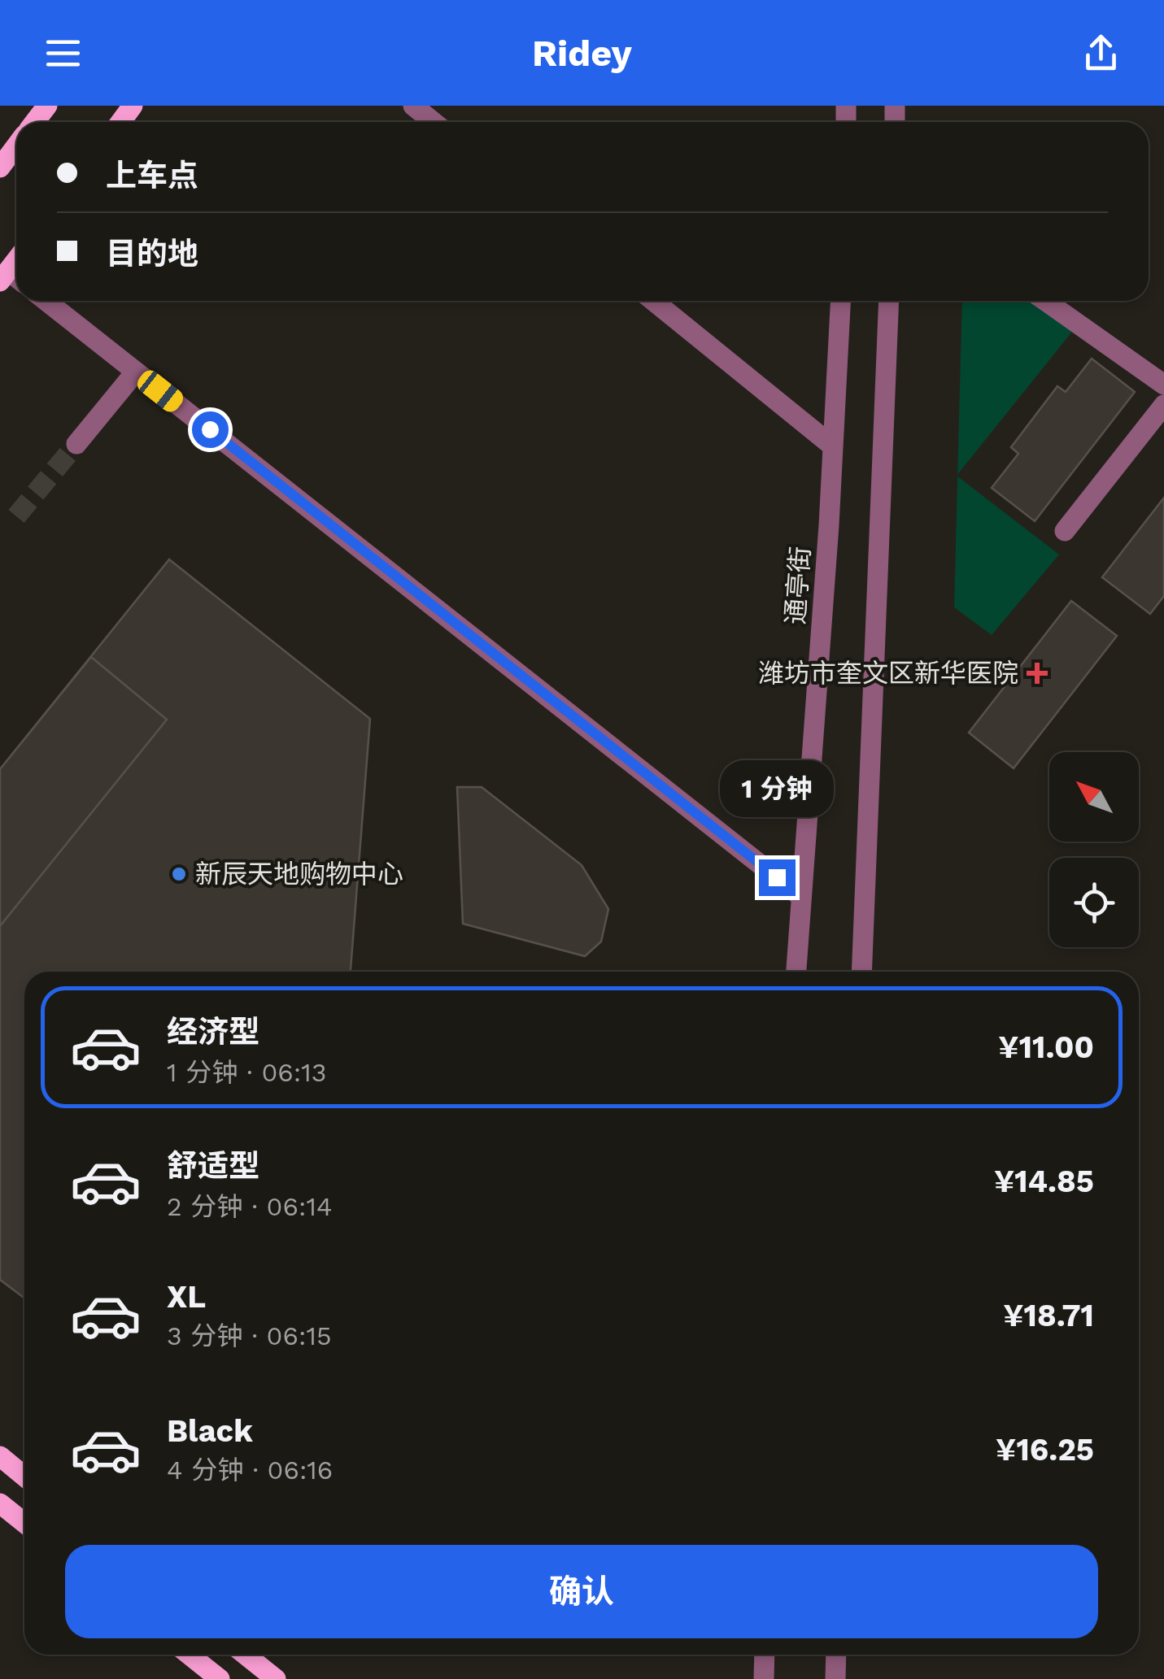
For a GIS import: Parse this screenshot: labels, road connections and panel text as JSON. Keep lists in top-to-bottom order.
{
  "streets": {
    "street": ["通亭街"]
  },
  "places": {
    "health": ["潍坊市奎文区新华医院"],
    "other": ["新辰天地购物中心"]
  },
  "north": "top left",
  "page": {
    "header": "Ridey",
    "banner": ["上车点", "目的地"],
    "bubble": "1 分钟",
    "list": [
      {
        "name": "经济型",
        "note": "1 分钟 · 06:13",
        "value": "¥11.00"
      },
      {
        "name": "舒适型",
        "note": "2 分钟 · 06:14",
        "value": "¥14.85"
      },
      {
        "name": "XL",
        "note": "3 分钟 · 06:15",
        "value": "¥18.71"
      },
      {
        "name": "Black",
        "note": "4 分钟 · 06:16",
        "value": "¥16.25"
      }
    ],
    "buttons": "确认"
  }
}
